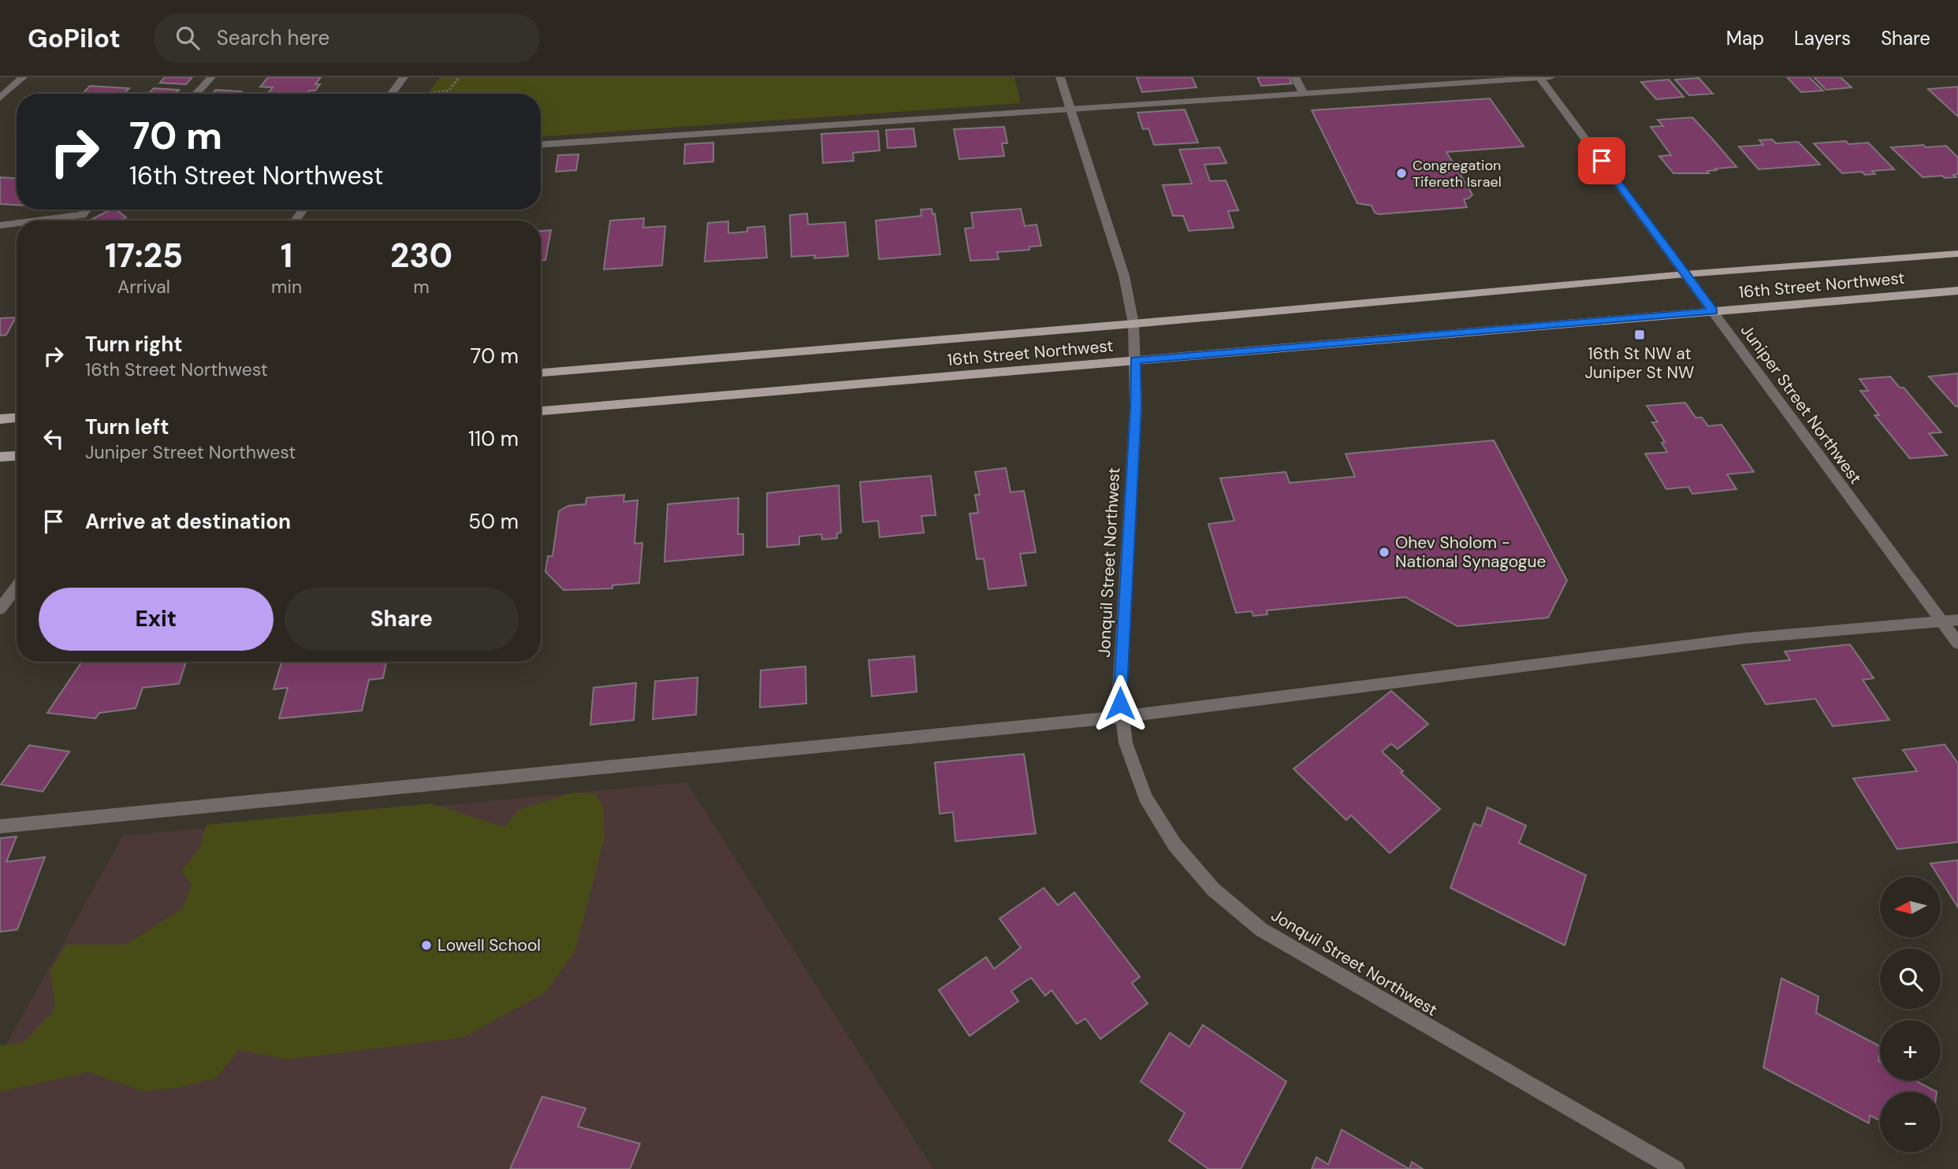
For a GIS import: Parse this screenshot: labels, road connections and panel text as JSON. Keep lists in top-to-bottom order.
{
  "streets": {
    "main road": ["16th Street Northwest"],
    "street": ["Juniper Street Northwest", "Jonquil Street Northwest"]
  },
  "crossings": [
    ["16th Street Northwest", "Juniper Street Northwest"],
    ["16th Street Northwest", "Jonquil Street Northwest"]
  ],
  "places": {
    "other": ["Congregation Tifereth Israel", "Ohev Sholom - National Synagogue", "Lowell School"],
    "transit": ["16th St NW at Juniper St NW"]
  },
  "north": "left",
  "page": {
    "header": "GoPilot",
    "search": "Search here",
    "nav": ["Map", "Layers", "Share"],
    "turn": ["70 m", "16th Street Northwest"],
    "eta": [
      "17:25",
      "Arrival",
      "1",
      "min",
      "230",
      "m"
    ],
    "list": [
      {
        "name": "Turn right",
        "note": "16th Street Northwest",
        "value": "70 m"
      },
      {
        "name": "Turn left",
        "note": "Juniper Street Northwest",
        "value": "110 m"
      },
      {
        "name": "Arrive at destination",
        "value": "50 m"
      }
    ],
    "buttons": ["Exit", "Share"],
    "map_buttons": ["+", "−"]
  }
}
